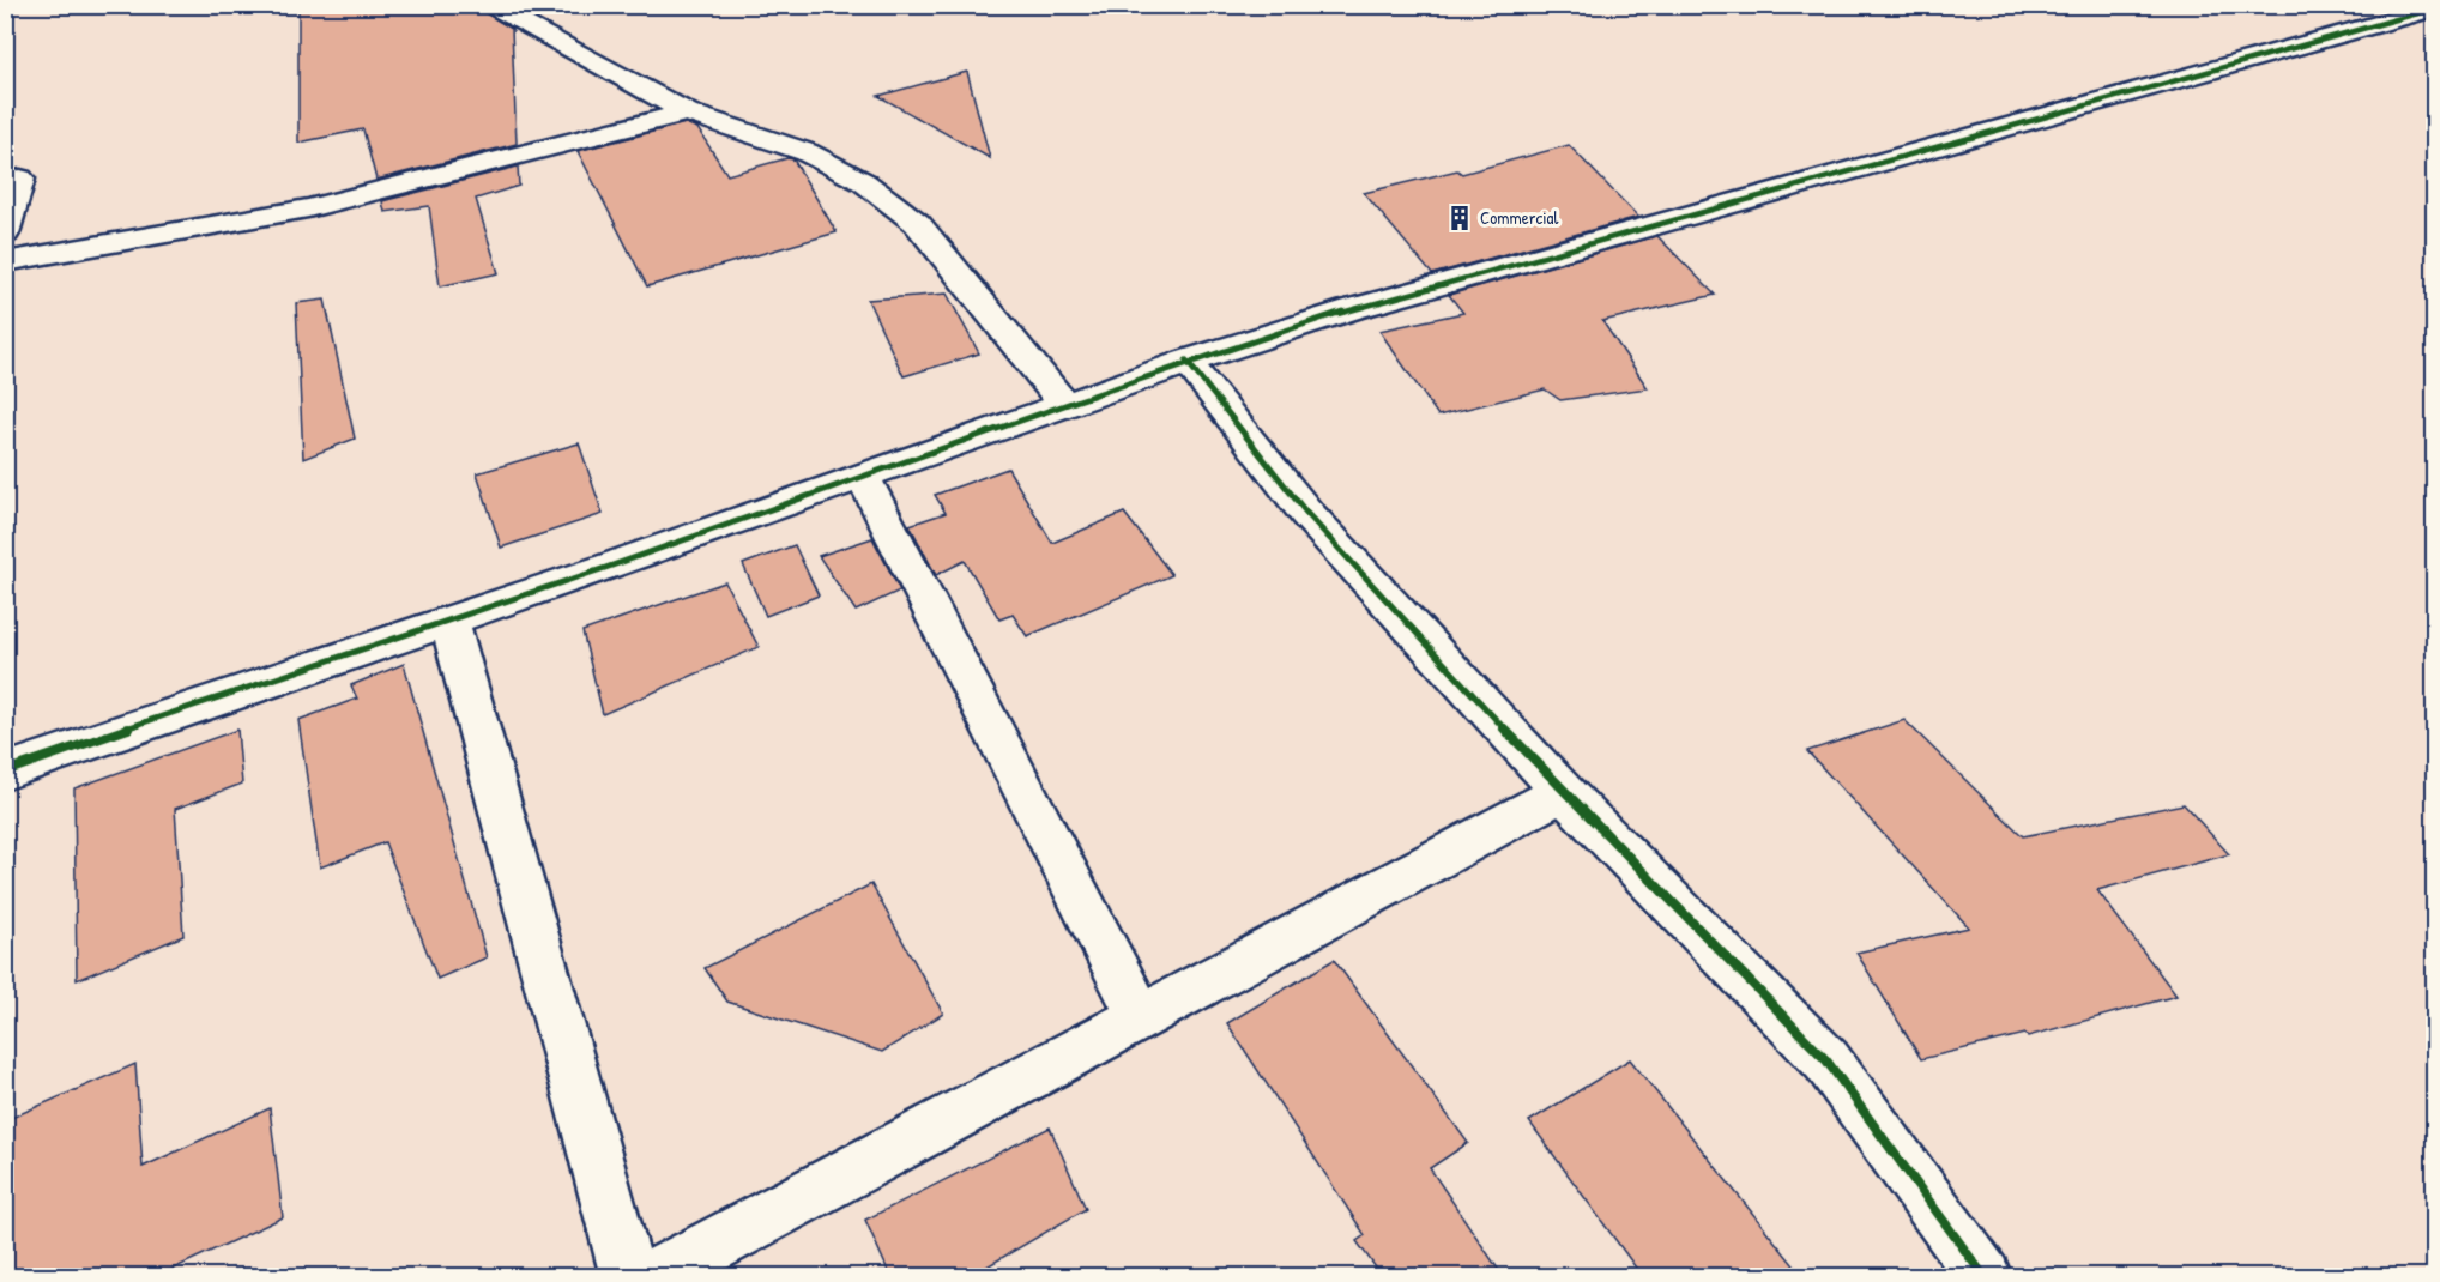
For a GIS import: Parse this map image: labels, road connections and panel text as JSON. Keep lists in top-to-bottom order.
{
  "places": {
    "building": ["Commercial"]
  }
}
